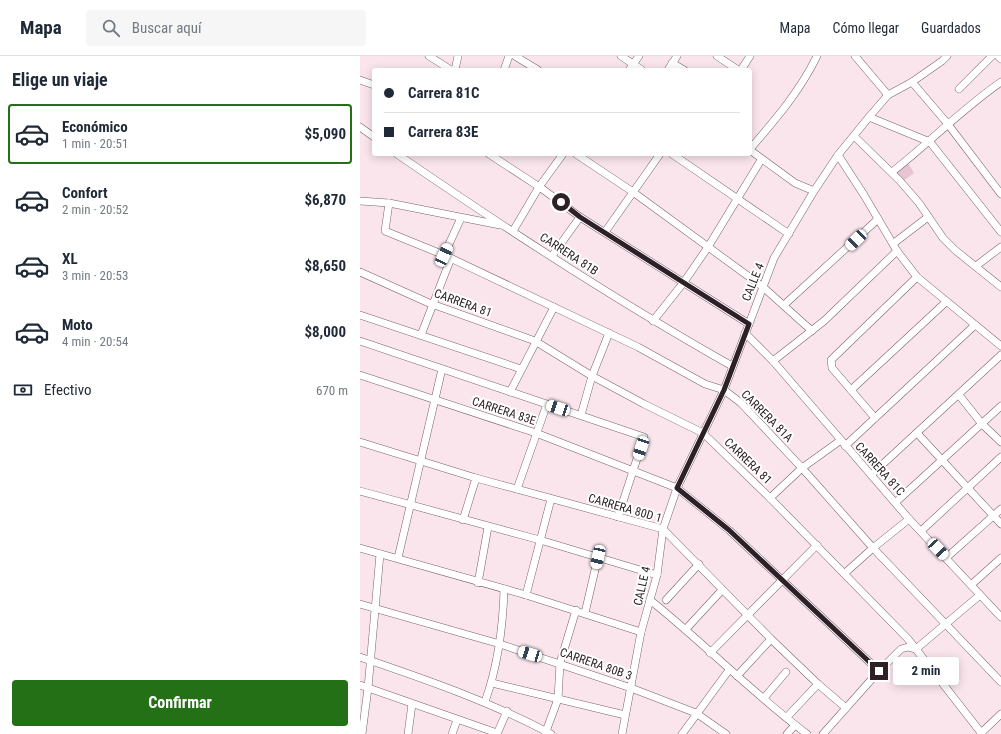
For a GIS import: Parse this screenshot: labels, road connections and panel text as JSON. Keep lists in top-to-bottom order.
{
  "streets": {
    "street": [
      "CARRERA 81B",
      "CALLE 4",
      "CARRERA 81",
      "CARRERA 83E",
      "CARRERA 81A",
      "CARRERA 81C",
      "CARRERA 80D 1",
      "CARRERA 80B 3"
    ]
  },
  "crossings": [
    ["CARRERA 81B", "CALLE 4"],
    ["CALLE 4", "CARRERA 81"],
    ["CALLE 4", "CARRERA 83E"],
    ["CALLE 4", "CARRERA 81A"],
    ["CALLE 4", "CARRERA 81C"],
    ["CALLE 4", "CARRERA 80D 1"],
    ["CALLE 4", "CARRERA 80B 3"]
  ],
  "page": {
    "header": "Mapa",
    "search": "Buscar aquí",
    "nav": ["Mapa", "Cómo llegar", "Guardados"],
    "heading": "Elige un viaje",
    "banner": ["Carrera 81C", "Carrera 83E"],
    "list": [
      {
        "name": "Económico",
        "note": "1 min · 20:51",
        "value": "$5,090"
      },
      {
        "name": "Confort",
        "note": "2 min · 20:52",
        "value": "$6,870"
      },
      {
        "name": "XL",
        "note": "3 min · 20:53",
        "value": "$8,650"
      },
      {
        "name": "Moto",
        "note": "4 min · 20:54",
        "value": "$8,000"
      }
    ],
    "pay": ["Efectivo", "670 m"],
    "bubble": "2 min",
    "buttons": "Confirmar"
  }
}
